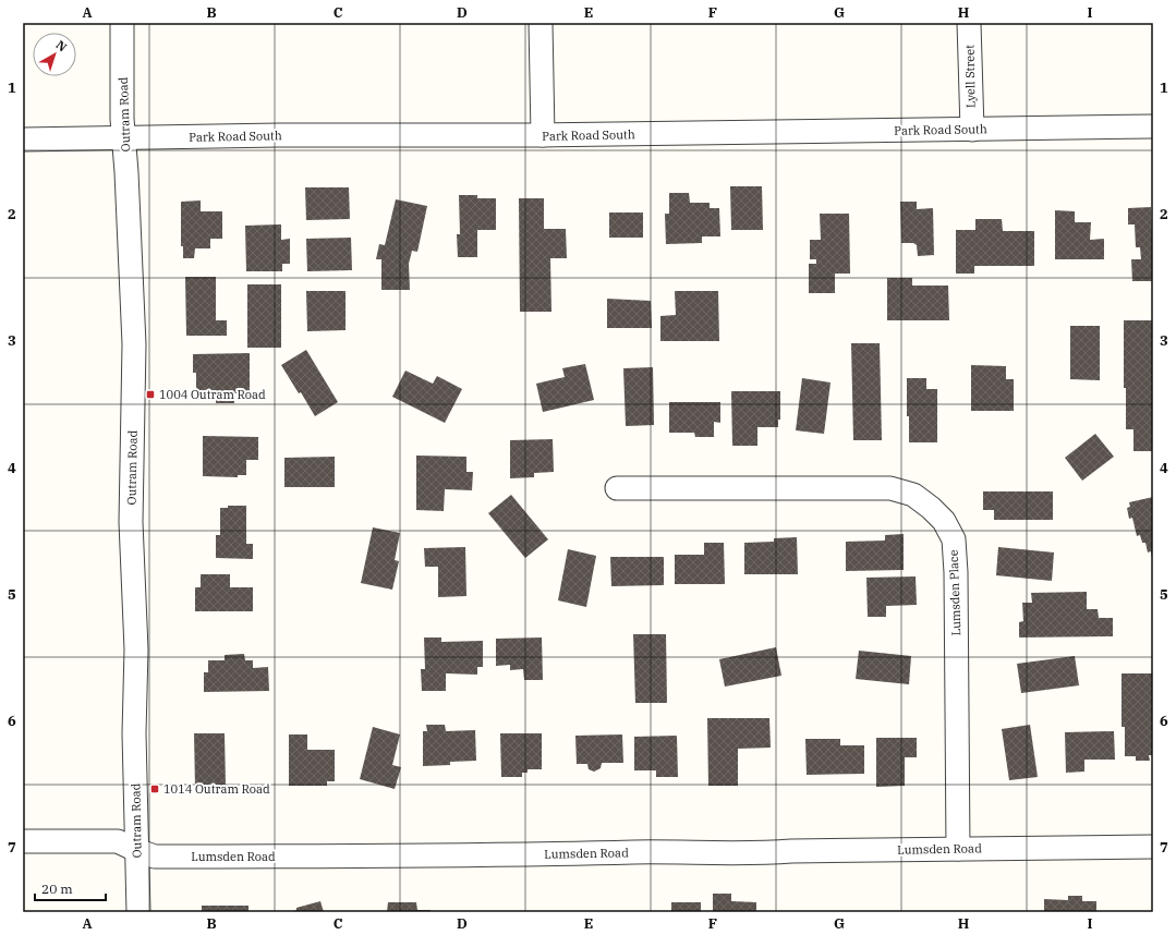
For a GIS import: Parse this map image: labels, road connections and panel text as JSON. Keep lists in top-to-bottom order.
{
  "streets": {
    "street": [
      "Lyell Street",
      "Outram Road",
      "Park Road South",
      "Lumsden Place",
      "Lumsden Road"
    ]
  },
  "crossings": [
    ["Lyell Street", "Park Road South"],
    ["Outram Road", "Park Road South"],
    ["Outram Road", "Lumsden Road"],
    ["Lumsden Place", "Lumsden Road"]
  ],
  "places": {
    "transit": ["1004 Outram Road", "1014 Outram Road"]
  },
  "scale_bar": "20 m",
  "north": "top right",
  "grid": {
    "columns": [
      "A",
      "B",
      "C",
      "D",
      "E",
      "F",
      "G",
      "H",
      "I"
    ],
    "rows": [
      "1",
      "2",
      "3",
      "4",
      "5",
      "6",
      "7"
    ]
  }
}
